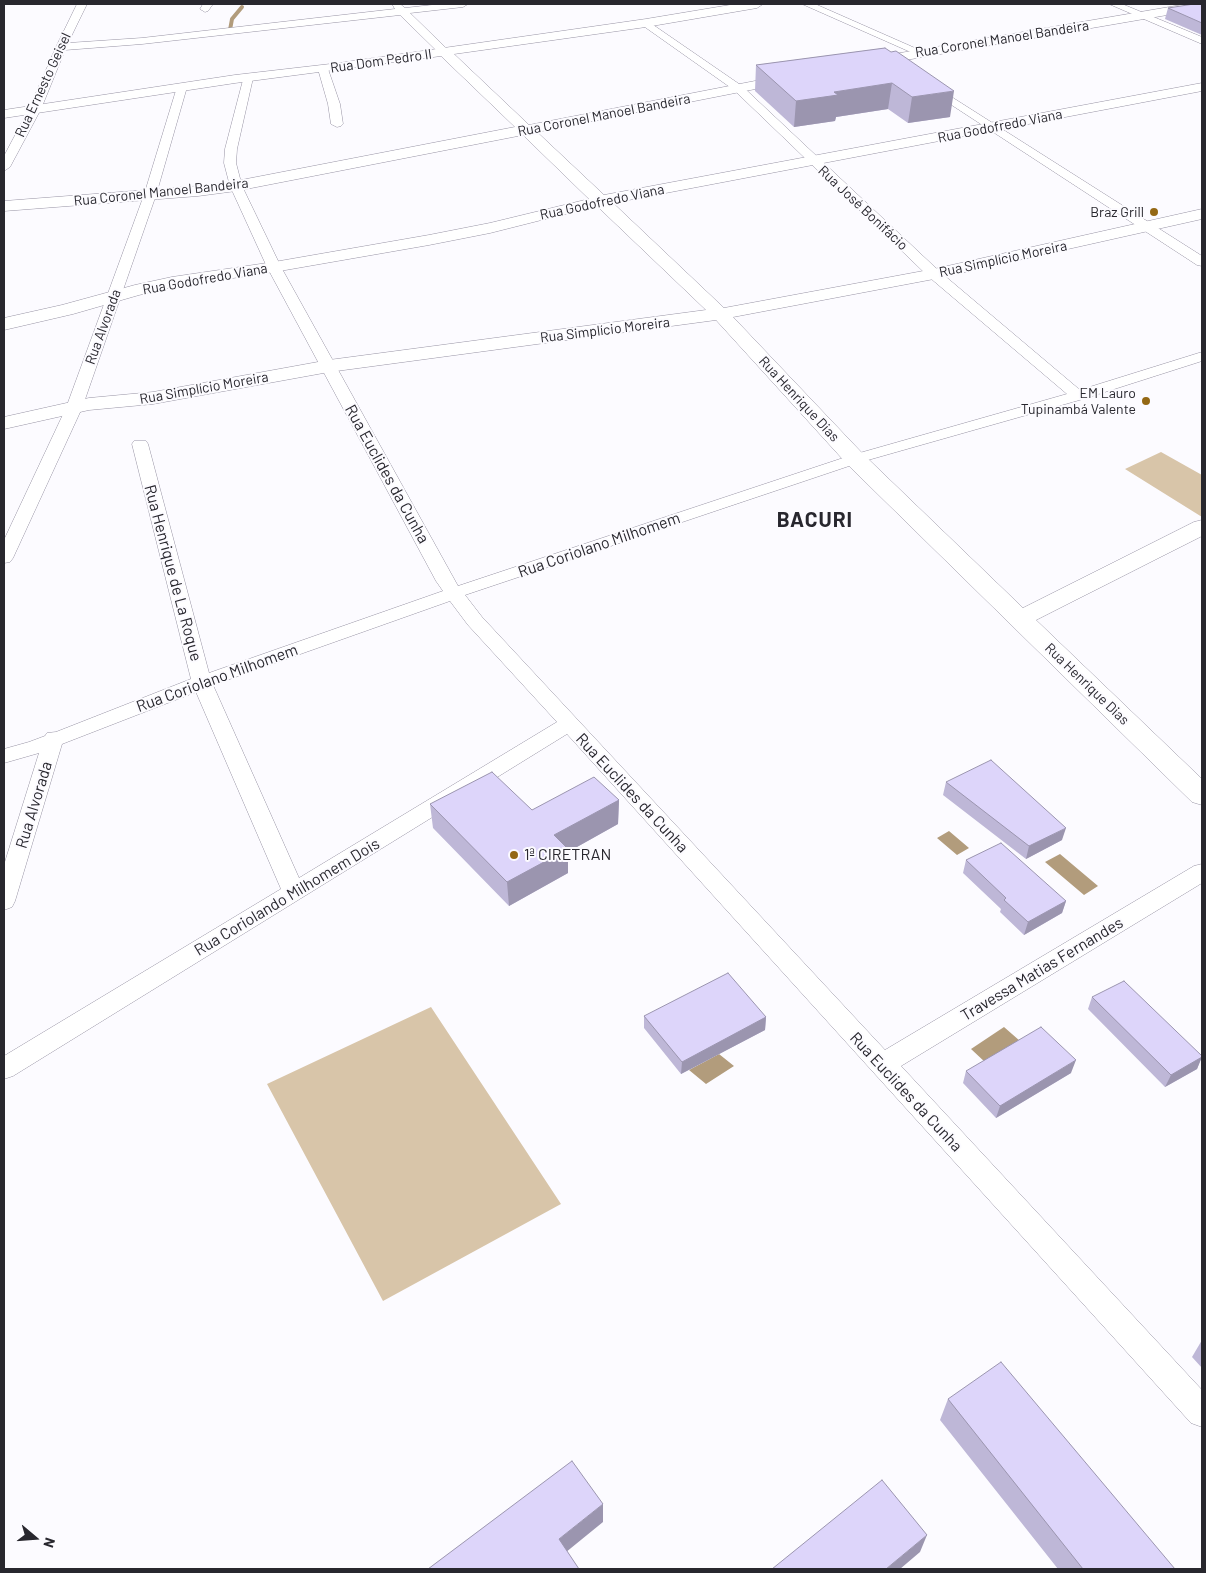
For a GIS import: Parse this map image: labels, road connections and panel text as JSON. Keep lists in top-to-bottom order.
{
  "streets": {
    "street": [
      "Rua Coronel Manoel Bandeira",
      "Rua Dom Pedro II",
      "Rua Ernesto Geisel",
      "Rua Godofredo Viana",
      "Rua José Bonifácio",
      "Rua Simplício Moreira",
      "Rua Alvorada",
      "Rua Henrique Dias",
      "Rua Euclides da Cunha",
      "Rua Coriolano Milhomem",
      "Rua Henrique de La Roque",
      "Rua Coriolando Milhomem Dois",
      "Travessa Matias Fernandes"
    ]
  },
  "crossings": [
    ["Rua Coronel Manoel Bandeira", "Rua José Bonifácio"],
    ["Rua Coronel Manoel Bandeira", "Rua Alvorada"],
    ["Rua Coronel Manoel Bandeira", "Rua Henrique Dias"],
    ["Rua Coronel Manoel Bandeira", "Rua Euclides da Cunha"],
    ["Rua Dom Pedro II", "Rua Ernesto Geisel"],
    ["Rua Dom Pedro II", "Rua José Bonifácio"],
    ["Rua Dom Pedro II", "Rua Alvorada"],
    ["Rua Dom Pedro II", "Rua Henrique Dias"],
    ["Rua Dom Pedro II", "Rua Euclides da Cunha"],
    ["Rua Godofredo Viana", "Rua José Bonifácio"],
    ["Rua Godofredo Viana", "Rua Alvorada"],
    ["Rua Godofredo Viana", "Rua Henrique Dias"],
    ["Rua Godofredo Viana", "Rua Euclides da Cunha"],
    ["Rua José Bonifácio", "Rua Simplício Moreira"],
    ["Rua José Bonifácio", "Rua Coriolano Milhomem"],
    ["Rua Simplício Moreira", "Rua Alvorada"],
    ["Rua Simplício Moreira", "Rua Henrique Dias"],
    ["Rua Simplício Moreira", "Rua Euclides da Cunha"],
    ["Rua Alvorada", "Rua Coriolano Milhomem"],
    ["Rua Henrique Dias", "Rua Coriolano Milhomem"],
    ["Rua Euclides da Cunha", "Rua Coriolano Milhomem"],
    ["Rua Euclides da Cunha", "Rua Coriolando Milhomem Dois"],
    ["Rua Euclides da Cunha", "Travessa Matias Fernandes"],
    ["Rua Coriolano Milhomem", "Rua Henrique de La Roque"],
    ["Rua Henrique de La Roque", "Rua Coriolando Milhomem Dois"]
  ],
  "districts": ["BACURI"],
  "places": ["Braz Grill", "EM Lauro Tupinambá Valente", "1ª CIRETRAN"],
  "north": "right"
}
